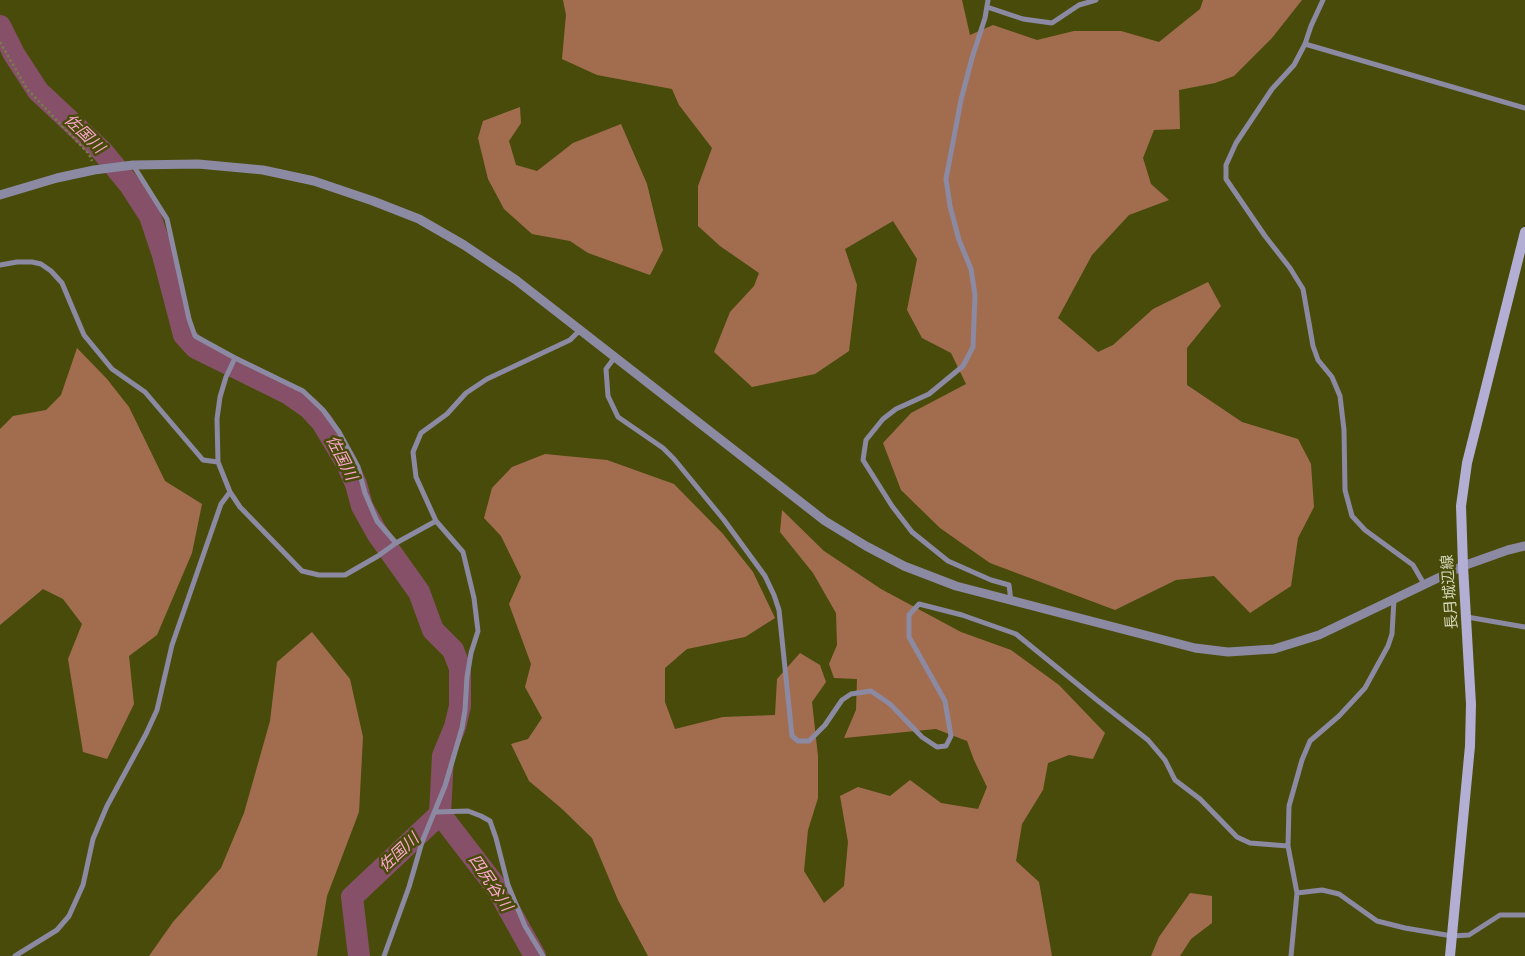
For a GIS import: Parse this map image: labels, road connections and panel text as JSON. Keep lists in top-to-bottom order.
{
  "streets": {
    "main road": ["長月城辺線"]
  },
  "water": ["佐国川", "四尻谷川"]
}
